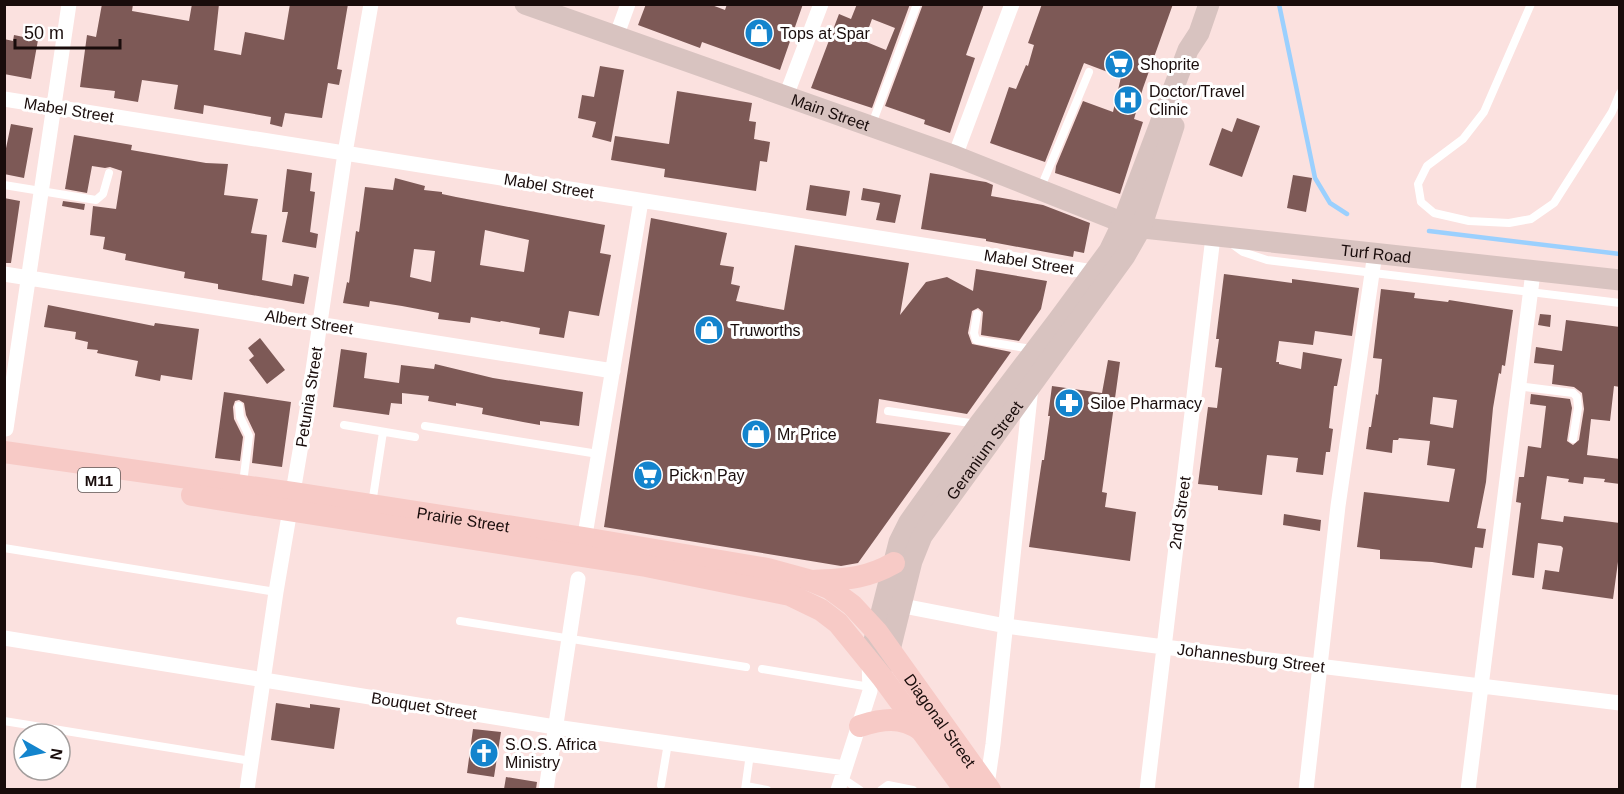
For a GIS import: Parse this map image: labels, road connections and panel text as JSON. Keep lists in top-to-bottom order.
{
  "streets": {
    "main road": [
      "Main Street",
      "Turf Road",
      "Geranium Street",
      "M11",
      "Prairie Street",
      "Diagonal Street"
    ],
    "street": [
      "Mabel Street",
      "Albert Street",
      "Petunia Street",
      "2nd Street",
      "Johannesburg Street",
      "Bouquet Street"
    ]
  },
  "crossings": [
    ["Mabel Street", "Petunia Street"],
    ["Mabel Street", "Geranium Street"],
    ["Main Street", "Turf Road"],
    ["Main Street", "Geranium Street"],
    ["Turf Road", "Geranium Street"],
    ["Turf Road", "2nd Street"],
    ["Albert Street", "Petunia Street"],
    ["Petunia Street", "Prairie Street"],
    ["Petunia Street", "Bouquet Street"],
    ["Geranium Street", "Prairie Street"],
    ["Geranium Street", "Johannesburg Street"],
    ["Geranium Street", "Bouquet Street"],
    ["Geranium Street", "Diagonal Street"],
    ["2nd Street", "Johannesburg Street"],
    ["Prairie Street", "Diagonal Street"]
  ],
  "places": {
    "shop": ["Tops at Spar", "Truworths", "Mr Price"],
    "supermarket": ["Shoprite", "Pick n Pay"],
    "hospital": ["Doctor/Travel Clinic"],
    "pharmacy": ["Siloe Pharmacy"],
    "church": ["S.O.S. Africa Ministry"]
  },
  "scale_bar": "50 m",
  "north": "right"
}
